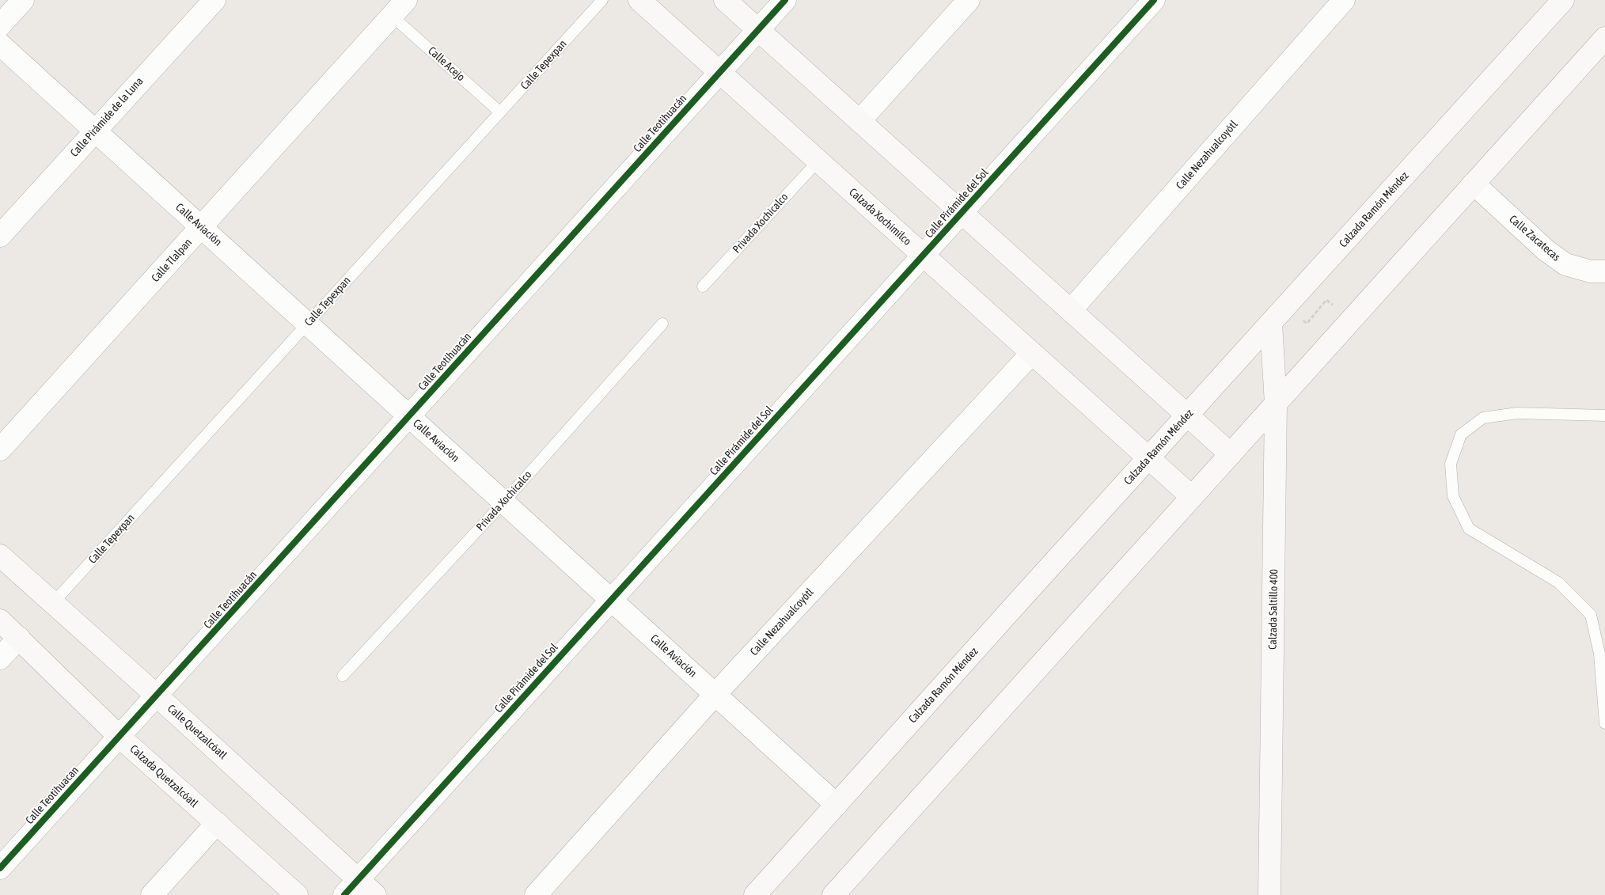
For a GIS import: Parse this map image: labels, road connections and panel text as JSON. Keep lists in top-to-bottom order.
{
  "streets": {
    "street": [
      "Calle Pirámide de la Luna",
      "Calle Teotihuacán",
      "Calle Nezahualcoyótl",
      "Calle Pirámide del Sol",
      "Calzada Ramón Méndez",
      "Calzada Xochimilco",
      "Calle Aviación",
      "Calle Zacatecas",
      "Calle Tlalpan",
      "Calzada Saltillo 400",
      "Calle Quetzalcóatl",
      "Calzada Quetzalcóatl",
      "Calle Teotihuacan"
    ],
    "lane": ["Calle Acejo", "Calle Tepexpan", "Privada Xochicalco"]
  },
  "crossings": [
    ["Calle Acejo", "Calle Tepexpan"],
    ["Calle Acejo", "Calle Tlalpan"],
    ["Calle Tepexpan", "Calle Aviación"],
    ["Calle Tepexpan", "Calle Quetzalcóatl"],
    ["Calle Pirámide de la Luna", "Calle Aviación"],
    ["Calle Teotihuacán", "Calzada Xochimilco"],
    ["Calle Teotihuacán", "Calle Aviación"],
    ["Calle Teotihuacán", "Calle Quetzalcóatl"],
    ["Calle Teotihuacán", "Calzada Quetzalcóatl"],
    ["Calle Teotihuacán", "Calle Teotihuacan"],
    ["Calle Nezahualcoyótl", "Calzada Xochimilco"],
    ["Calle Nezahualcoyótl", "Calle Aviación"],
    ["Calle Pirámide del Sol", "Calzada Xochimilco"],
    ["Calle Pirámide del Sol", "Calle Aviación"],
    ["Calle Pirámide del Sol", "Calle Quetzalcóatl"],
    ["Calzada Ramón Méndez", "Calzada Xochimilco"],
    ["Calzada Ramón Méndez", "Calle Aviación"],
    ["Calzada Ramón Méndez", "Calzada Saltillo 400"],
    ["Calzada Xochimilco", "Privada Xochicalco"],
    ["Privada Xochicalco", "Calle Aviación"],
    ["Calle Aviación", "Calle Tlalpan"],
    ["Calzada Quetzalcóatl", "Calle Teotihuacan"]
  ]
}
